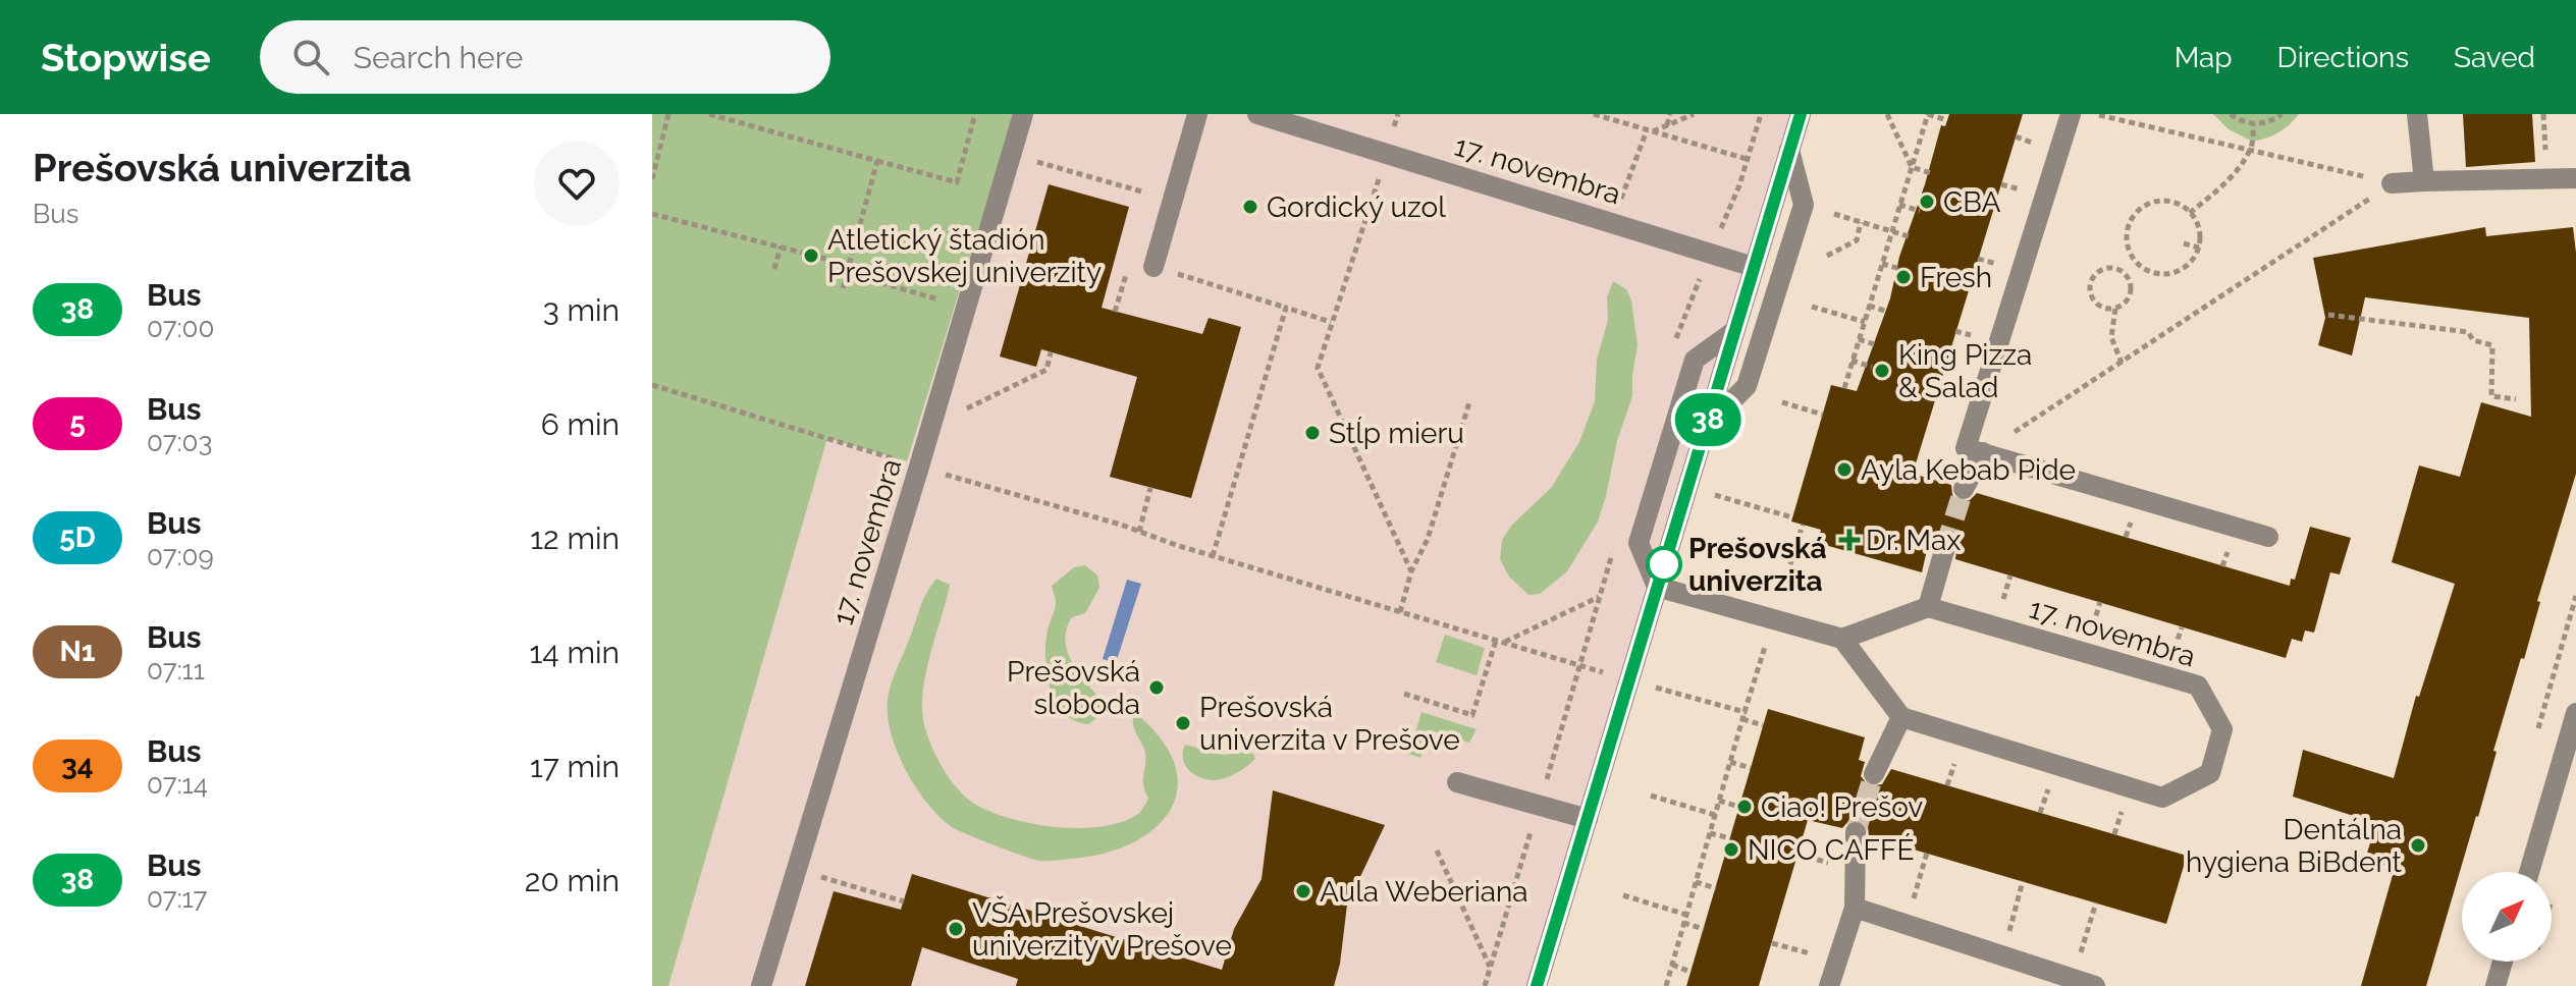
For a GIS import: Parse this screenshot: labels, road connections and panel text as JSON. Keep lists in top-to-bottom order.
{
  "streets": {
    "street": ["17. novembra"]
  },
  "places": {
    "other": [
      "CBA",
      "Gordický uzol",
      "Atletický štadión Prešovskej univerzity",
      "Fresh",
      "King Pizza & Salad",
      "Stĺp mieru",
      "Ayla Kebab Pide",
      "Prešovská univerzita",
      "Prešovská sloboda",
      "Prešovská univerzita v Prešove",
      "Ciao! Prešov",
      "Dentálna hygiena BiBdent",
      "NICO CAFFÉ",
      "Aula Weberiana",
      "VŠA Prešovskej univerzity v Prešove"
    ],
    "health": ["Dr. Max"]
  },
  "lines": ["bus line 38"],
  "north": "top right",
  "page": {
    "header": "Stopwise",
    "search": "Search here",
    "nav": ["Map", "Directions", "Saved"],
    "heading": ["Prešovská univerzita", "Bus"],
    "on_map": "38",
    "list": [
      {
        "mark": "38",
        "name": "Bus",
        "note": "07:00",
        "value": "3 min"
      },
      {
        "mark": "5",
        "name": "Bus",
        "note": "07:03",
        "value": "6 min"
      },
      {
        "mark": "5D",
        "name": "Bus",
        "note": "07:09",
        "value": "12 min"
      },
      {
        "mark": "N1",
        "name": "Bus",
        "note": "07:11",
        "value": "14 min"
      },
      {
        "mark": "34",
        "name": "Bus",
        "note": "07:14",
        "value": "17 min"
      },
      {
        "mark": "38",
        "name": "Bus",
        "note": "07:17",
        "value": "20 min"
      }
    ]
  }
}
